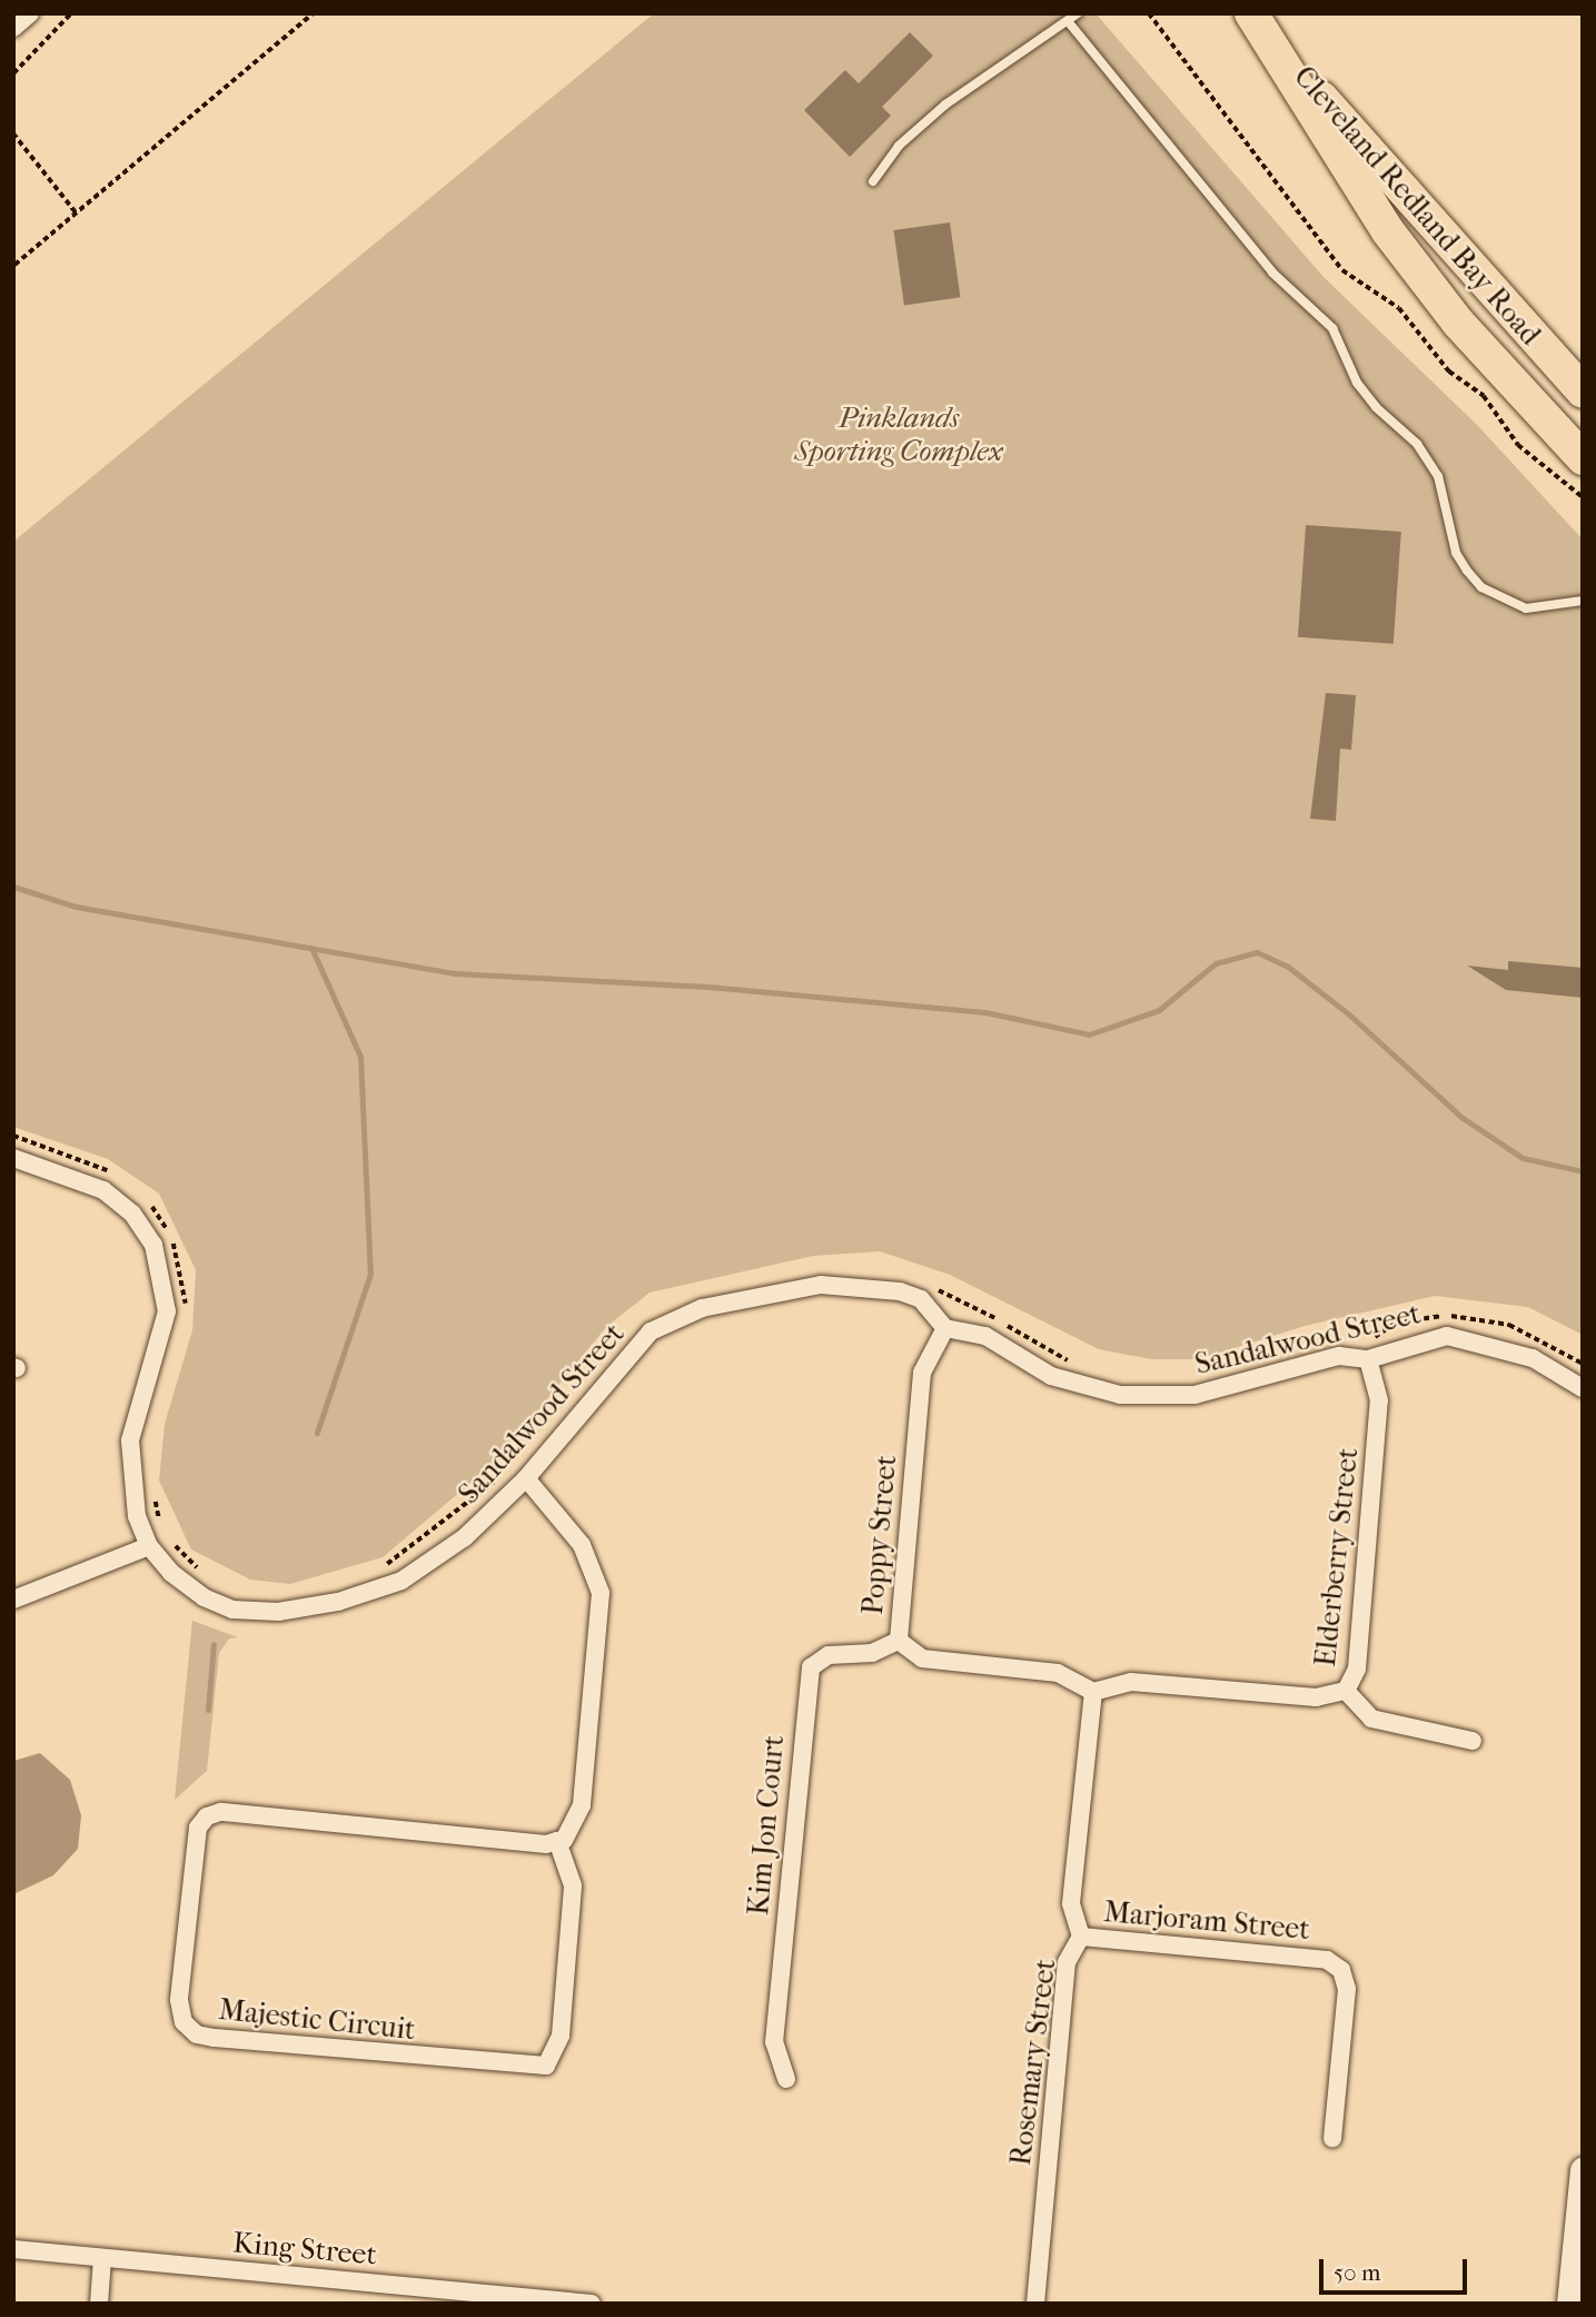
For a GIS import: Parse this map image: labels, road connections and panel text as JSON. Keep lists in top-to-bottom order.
{
  "streets": {
    "highway": ["Cleveland Redland Bay Road"],
    "street": [
      "Sandalwood Street",
      "Poppy Street",
      "Elderberry Street",
      "Kim Jon Court",
      "Marjoram Street",
      "Majestic Circuit",
      "Rosemary Street",
      "King Street"
    ]
  },
  "crossings": [
    ["Sandalwood Street", "Poppy Street"],
    ["Sandalwood Street", "Elderberry Street"],
    ["Poppy Street", "Elderberry Street"],
    ["Poppy Street", "Kim Jon Court"],
    ["Poppy Street", "Rosemary Street"],
    ["Elderberry Street", "Rosemary Street"],
    ["Marjoram Street", "Rosemary Street"]
  ],
  "parks": ["Pinklands Sporting Complex"],
  "scale_bar": "50 m"
}
